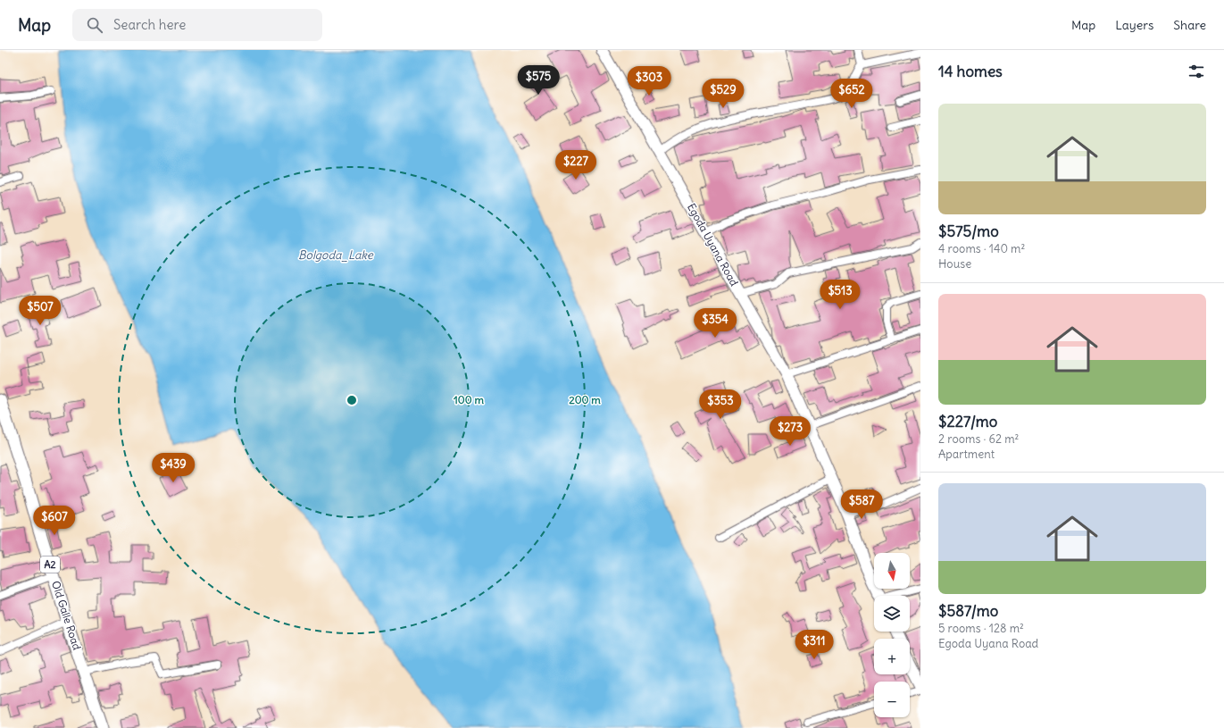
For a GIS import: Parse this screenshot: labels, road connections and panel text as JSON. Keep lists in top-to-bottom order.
{
  "streets": {
    "highway": ["A2", "Old Galle Road"],
    "main road": ["Egoda Uyana Road"]
  },
  "water": ["Bolgoda_Lake"],
  "north": "bottom",
  "page": {
    "header": "Map",
    "search": "Search here",
    "nav": ["Map", "Layers", "Share"],
    "heading": "14 homes",
    "price": [
      "$575",
      "$303",
      "$529",
      "$652",
      "$227",
      "$513",
      "$507",
      "$354",
      "$353",
      "$273",
      "$439",
      "$587",
      "$607",
      "$311"
    ],
    "list": [
      {
        "name": "$575/mo",
        "note": "4 rooms · 140 m² · House"
      },
      {
        "name": "$227/mo",
        "note": "2 rooms · 62 m² · Apartment"
      },
      {
        "name": "$587/mo",
        "note": "5 rooms · 128 m² · Egoda Uyana Road"
      }
    ],
    "map_buttons": ["+", "−"]
  },
  "rings": ["100 m", "200 m"]
}
